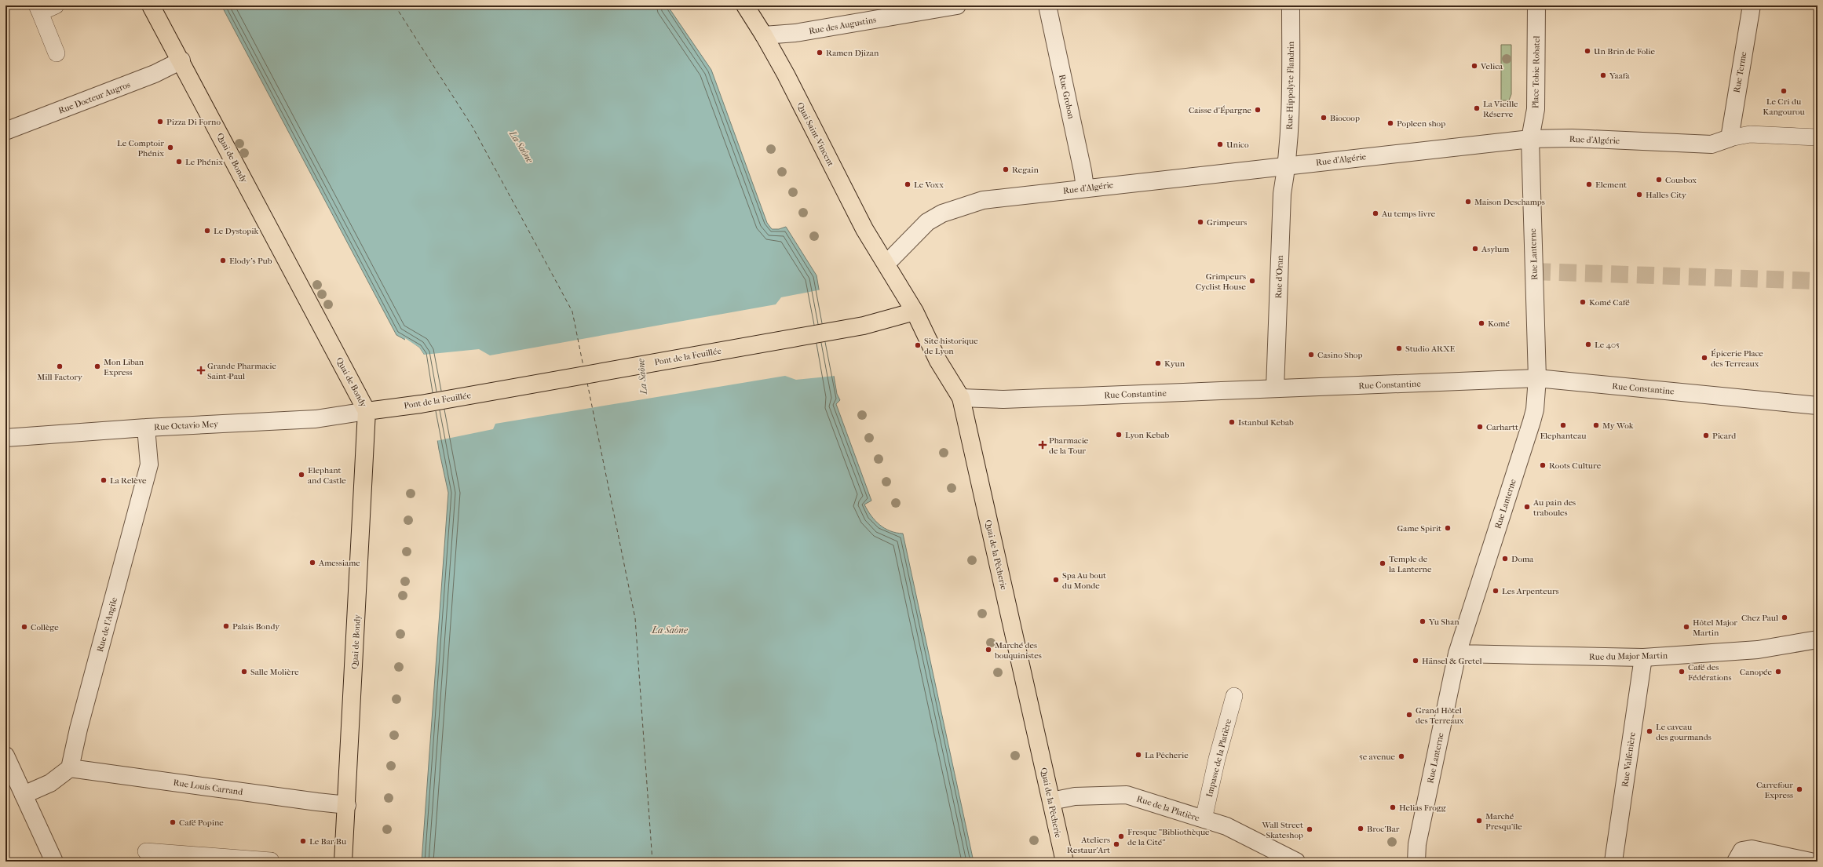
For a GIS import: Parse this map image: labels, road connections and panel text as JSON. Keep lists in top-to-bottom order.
{
  "streets": {
    "main road": [
      "Quai Saint-Vincent",
      "Quai de Bondy",
      "Pont de la Feuillée",
      "Quai de la Pêcherie"
    ],
    "street": [
      "Rue des Augustins",
      "Place Tobie Robatel",
      "Rue Terme",
      "Rue Hippolyte Flandrin",
      "Rue Grobon",
      "Rue Docteur Augros",
      "Rue d'Algérie",
      "Rue Lanterne",
      "Rue d'Oran",
      "Rue Constantine",
      "Rue Octavio Mey",
      "Rue de l'Angile",
      "Rue du Major Martin",
      "Rue Valfenière",
      "Rue Louis Carrand",
      "Rue de la Platière"
    ],
    "lane": ["Impasse de la Platière"]
  },
  "crossings": [
    ["Rue des Augustins", "Quai Saint-Vincent"],
    ["Place Tobie Robatel", "Rue d'Algérie"],
    ["Place Tobie Robatel", "Rue Lanterne"],
    ["Rue Terme", "Rue d'Algérie"],
    ["Rue Hippolyte Flandrin", "Rue d'Algérie"],
    ["Rue Hippolyte Flandrin", "Rue d'Oran"],
    ["Rue Grobon", "Rue d'Algérie"],
    ["Rue Docteur Augros", "Quai de Bondy"],
    ["Quai Saint-Vincent", "Rue d'Algérie"],
    ["Quai Saint-Vincent", "Quai de la Pêcherie"],
    ["Rue d'Algérie", "Rue Lanterne"],
    ["Rue d'Algérie", "Rue d'Oran"],
    ["Rue d'Algérie", "Quai de la Pêcherie"],
    ["Quai de Bondy", "Pont de la Feuillée"],
    ["Quai de Bondy", "Rue Octavio Mey"],
    ["Quai de Bondy", "Rue Louis Carrand"],
    ["Rue Lanterne", "Rue Constantine"],
    ["Rue Lanterne", "Rue du Major Martin"],
    ["Rue d'Oran", "Rue Constantine"],
    ["Pont de la Feuillée", "Rue Octavio Mey"],
    ["Pont de la Feuillée", "Quai de la Pêcherie"],
    ["Rue Constantine", "Quai de la Pêcherie"],
    ["Rue Octavio Mey", "Rue de l'Angile"],
    ["Quai de la Pêcherie", "Rue de la Platière"],
    ["Rue de l'Angile", "Rue Louis Carrand"],
    ["Rue du Major Martin", "Rue Valfenière"],
    ["Impasse de la Platière", "Rue de la Platière"]
  ],
  "water": ["La Saône"],
  "places": {
    "other": [
      "Un Brin de Folie",
      "Ramen Djizan",
      "Velica",
      "Yaafa",
      "Le Cri du Kangourou",
      "La Vieille Réserve",
      "Caisse d'Épargne",
      "Biocoop",
      "Pizza Di Forno",
      "Popleen shop",
      "Unico",
      "Le Comptoir Phénix",
      "Le Phénix",
      "Regain",
      "Cousbox",
      "Le Voxx",
      "Element",
      "Halles City",
      "Maison Deschamps",
      "Au temps livre",
      "Grimpeurs",
      "Le Dystopik",
      "Asylum",
      "Elody's Pub",
      "Grimpeurs Cyclist House",
      "Komé Café",
      "Komé",
      "Le 405",
      "Site historique de Lyon",
      "Studio ARXE",
      "Casino Shop",
      "Épicerie Place des Terreaux",
      "Kyun",
      "Mill Factory",
      "Mon Liban Express",
      "Istanbul Kebab",
      "Elephanteau",
      "My Wok",
      "Carhartt",
      "Lyon Kebab",
      "Picard",
      "Roots Culture",
      "Elephant and Castle",
      "La Relève",
      "Au pain des traboules",
      "Game Spirit",
      "Doma",
      "Amessiame",
      "Temple de la Lanterne",
      "Spa Au bout du Monde",
      "Les Arpenteurs",
      "Chez Paul",
      "Yu Shan",
      "Palais Bondy",
      "Collège",
      "Hôtel Major Martin",
      "Marché des bouquinistes",
      "Hänsel & Gretel",
      "Salle Molière",
      "Café des Fédérations",
      "Canopée",
      "Grand Hôtel des Terreaux",
      "Le caveau des gourmands",
      "La Pêcherie",
      "5e avenue",
      "Carrefour Express",
      "Helias Frogg",
      "Marché Presqu'île",
      "Café Popine",
      "Broc'Bar",
      "Wall Street Skateshop",
      "Fresque \"Bibliothèque de la Cité\"",
      "Le Bar Bu",
      "Ateliers Restaur'Art"
    ],
    "health": ["Grande Pharmacie Saint-Paul", "Pharmacie de la Tour"]
  }
}
